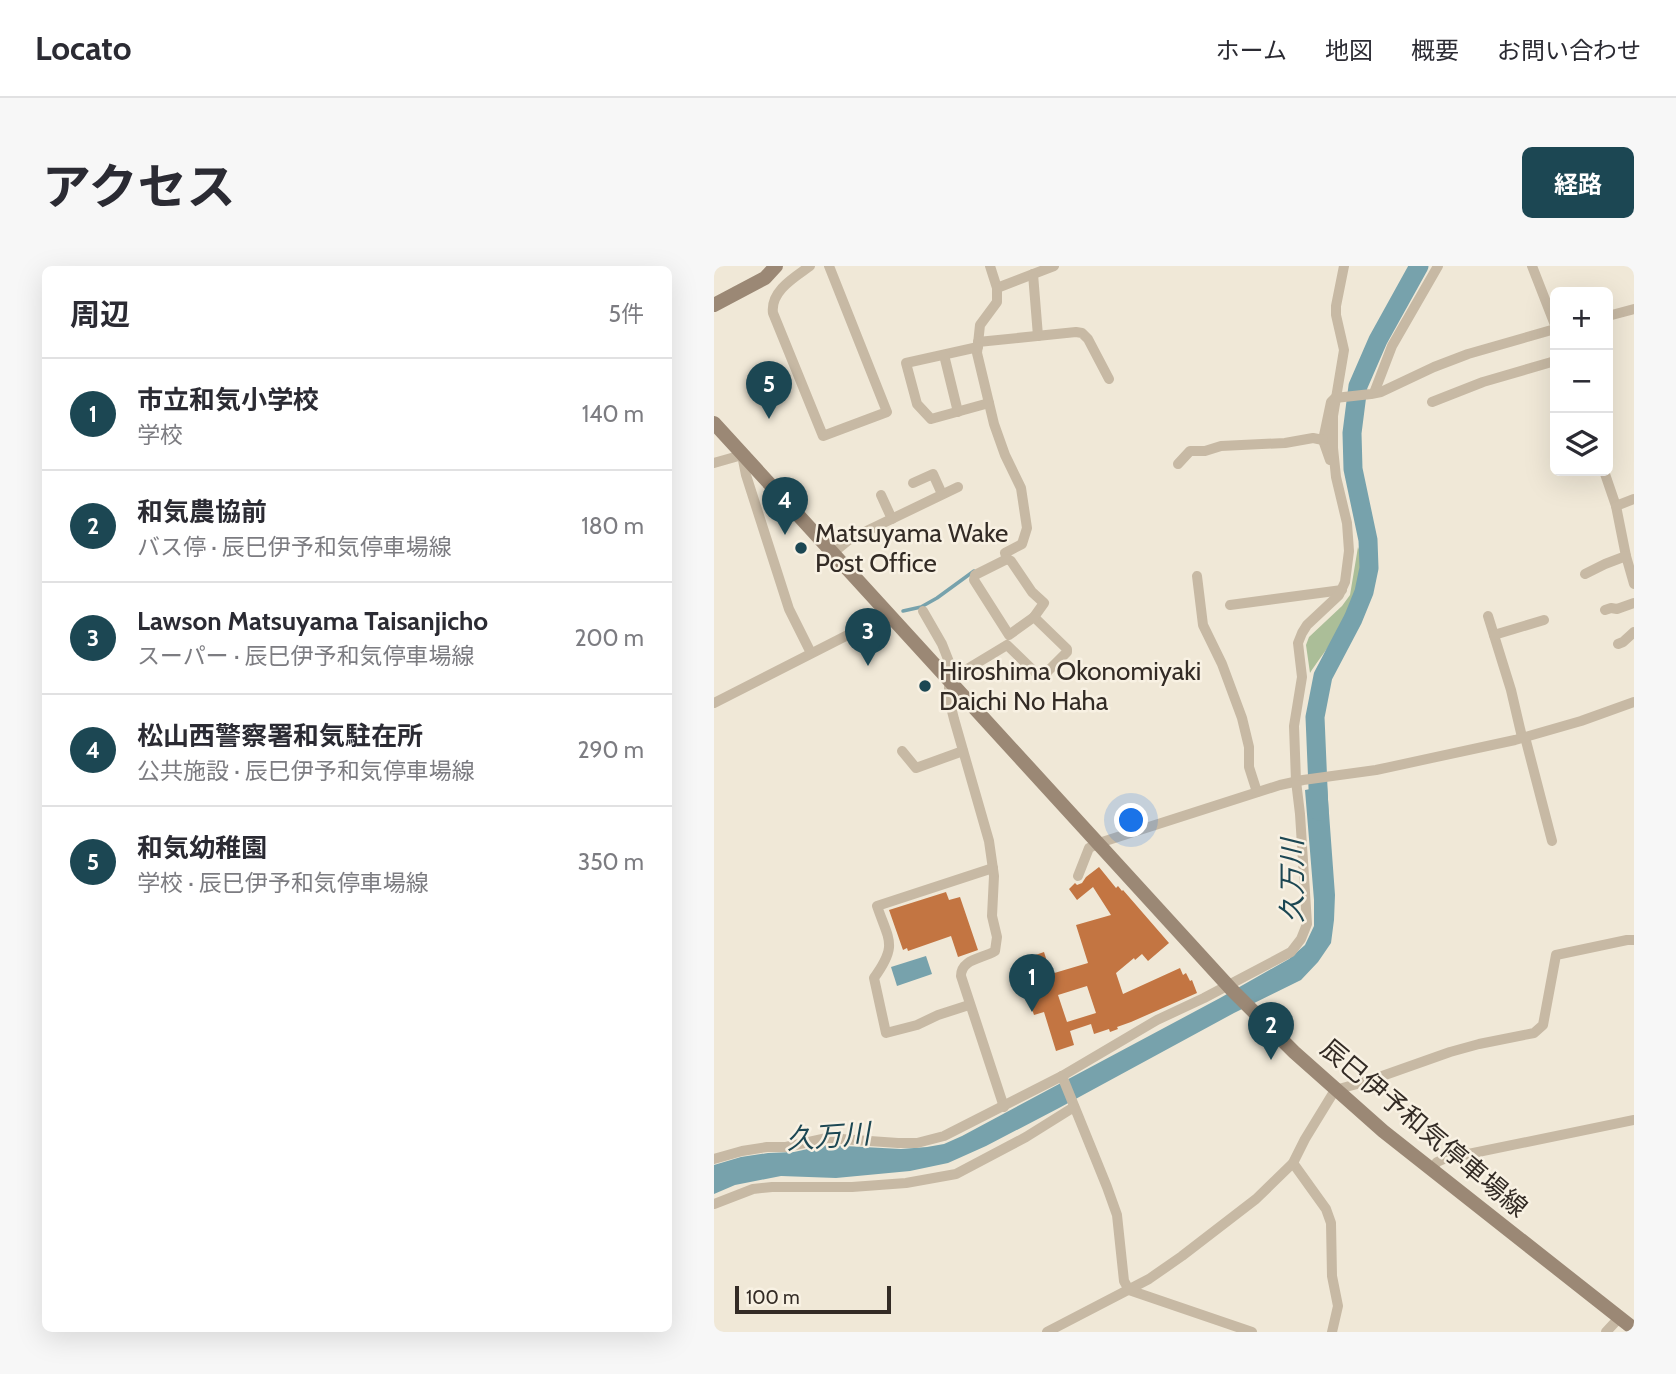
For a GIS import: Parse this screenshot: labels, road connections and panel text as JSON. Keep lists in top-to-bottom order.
{
  "streets": {
    "main road": ["辰巳伊予和気停車場線"]
  },
  "water": ["久万川"],
  "places": ["Matsuyama Wake Post Office", "Hiroshima Okonomiyaki Daichi No Haha"],
  "scale_bar": "100 m",
  "page": {
    "header": "Locato",
    "nav": [
      "ホーム",
      "地図",
      "概要",
      "お問い合わせ"
    ],
    "title": "アクセス",
    "buttons": "経路",
    "heading": ["周辺", "5件"],
    "map_buttons": ["+", "−"],
    "list": [
      {
        "mark": "1",
        "name": "市立和気小学校",
        "note": "学校",
        "value": "140 m"
      },
      {
        "mark": "2",
        "name": "和気農協前",
        "note": "バス停 · 辰巳伊予和気停車場線",
        "value": "180 m"
      },
      {
        "mark": "3",
        "name": "Lawson Matsuyama Taisanjicho",
        "note": "スーパー · 辰巳伊予和気停車場線",
        "value": "200 m"
      },
      {
        "mark": "4",
        "name": "松山西警察署和気駐在所",
        "note": "公共施設 · 辰巳伊予和気停車場線",
        "value": "290 m"
      },
      {
        "mark": "5",
        "name": "和気幼稚園",
        "note": "学校 · 辰巳伊予和気停車場線",
        "value": "350 m"
      }
    ],
    "pins": [
      "5",
      "4",
      "3",
      "1",
      "2"
    ],
    "scale": "100 m"
  }
}
